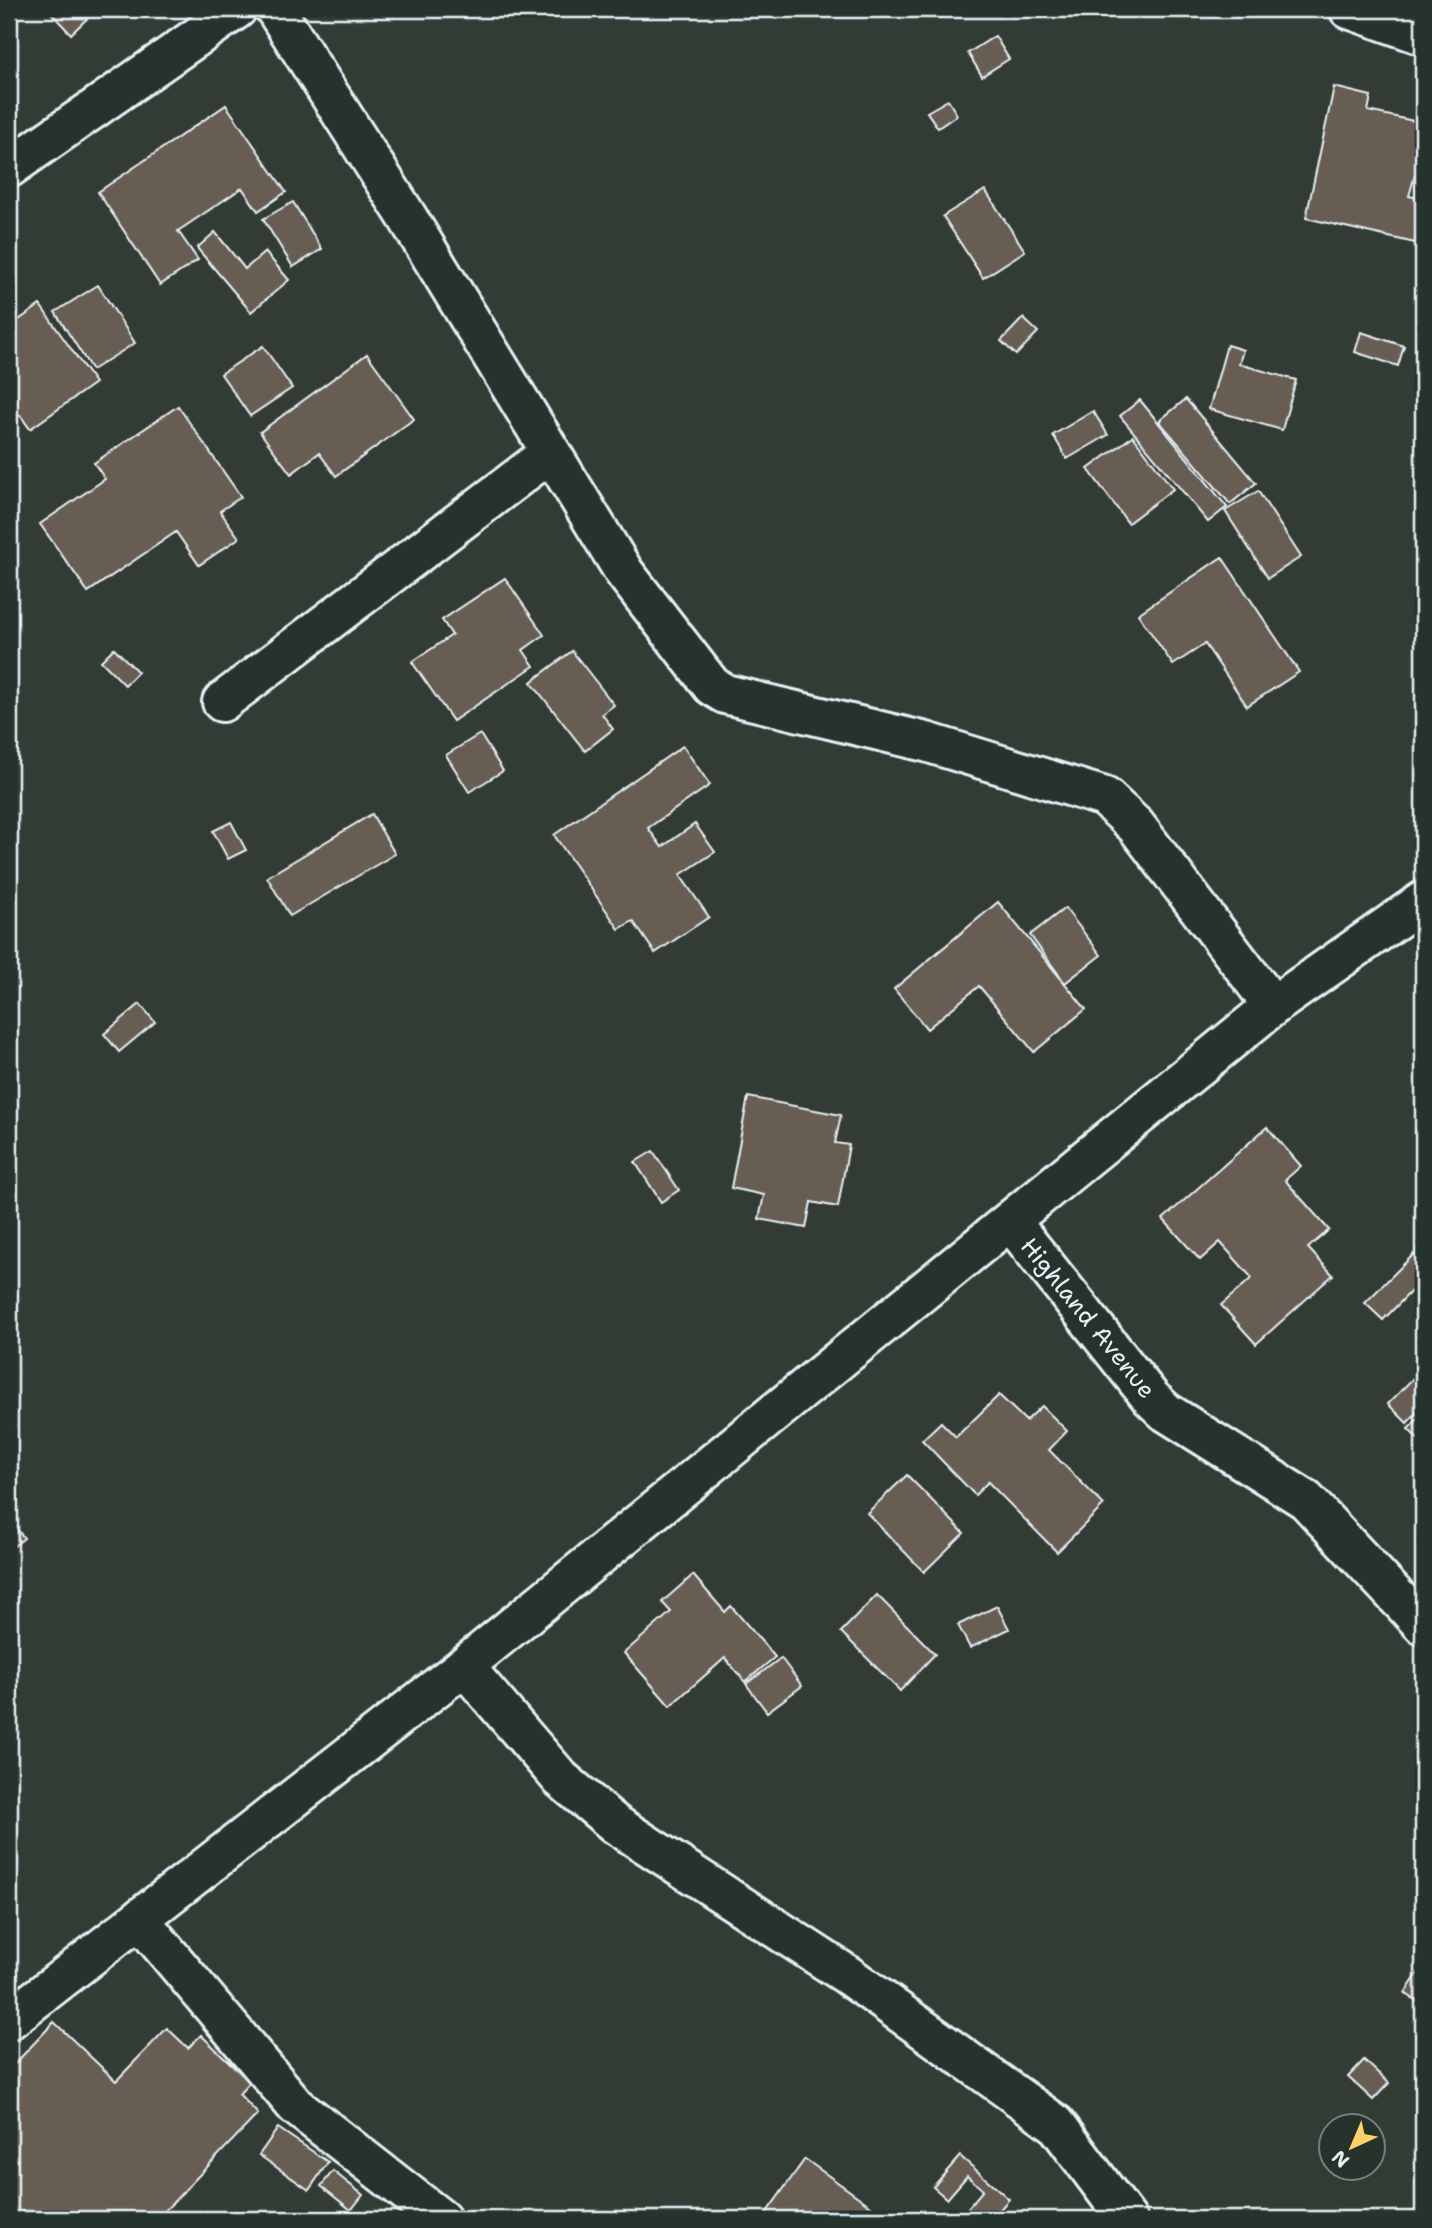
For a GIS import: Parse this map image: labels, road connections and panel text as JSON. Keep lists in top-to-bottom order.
{
  "streets": {
    "street": ["Highland Avenue"]
  },
  "north": "bottom left"
}
